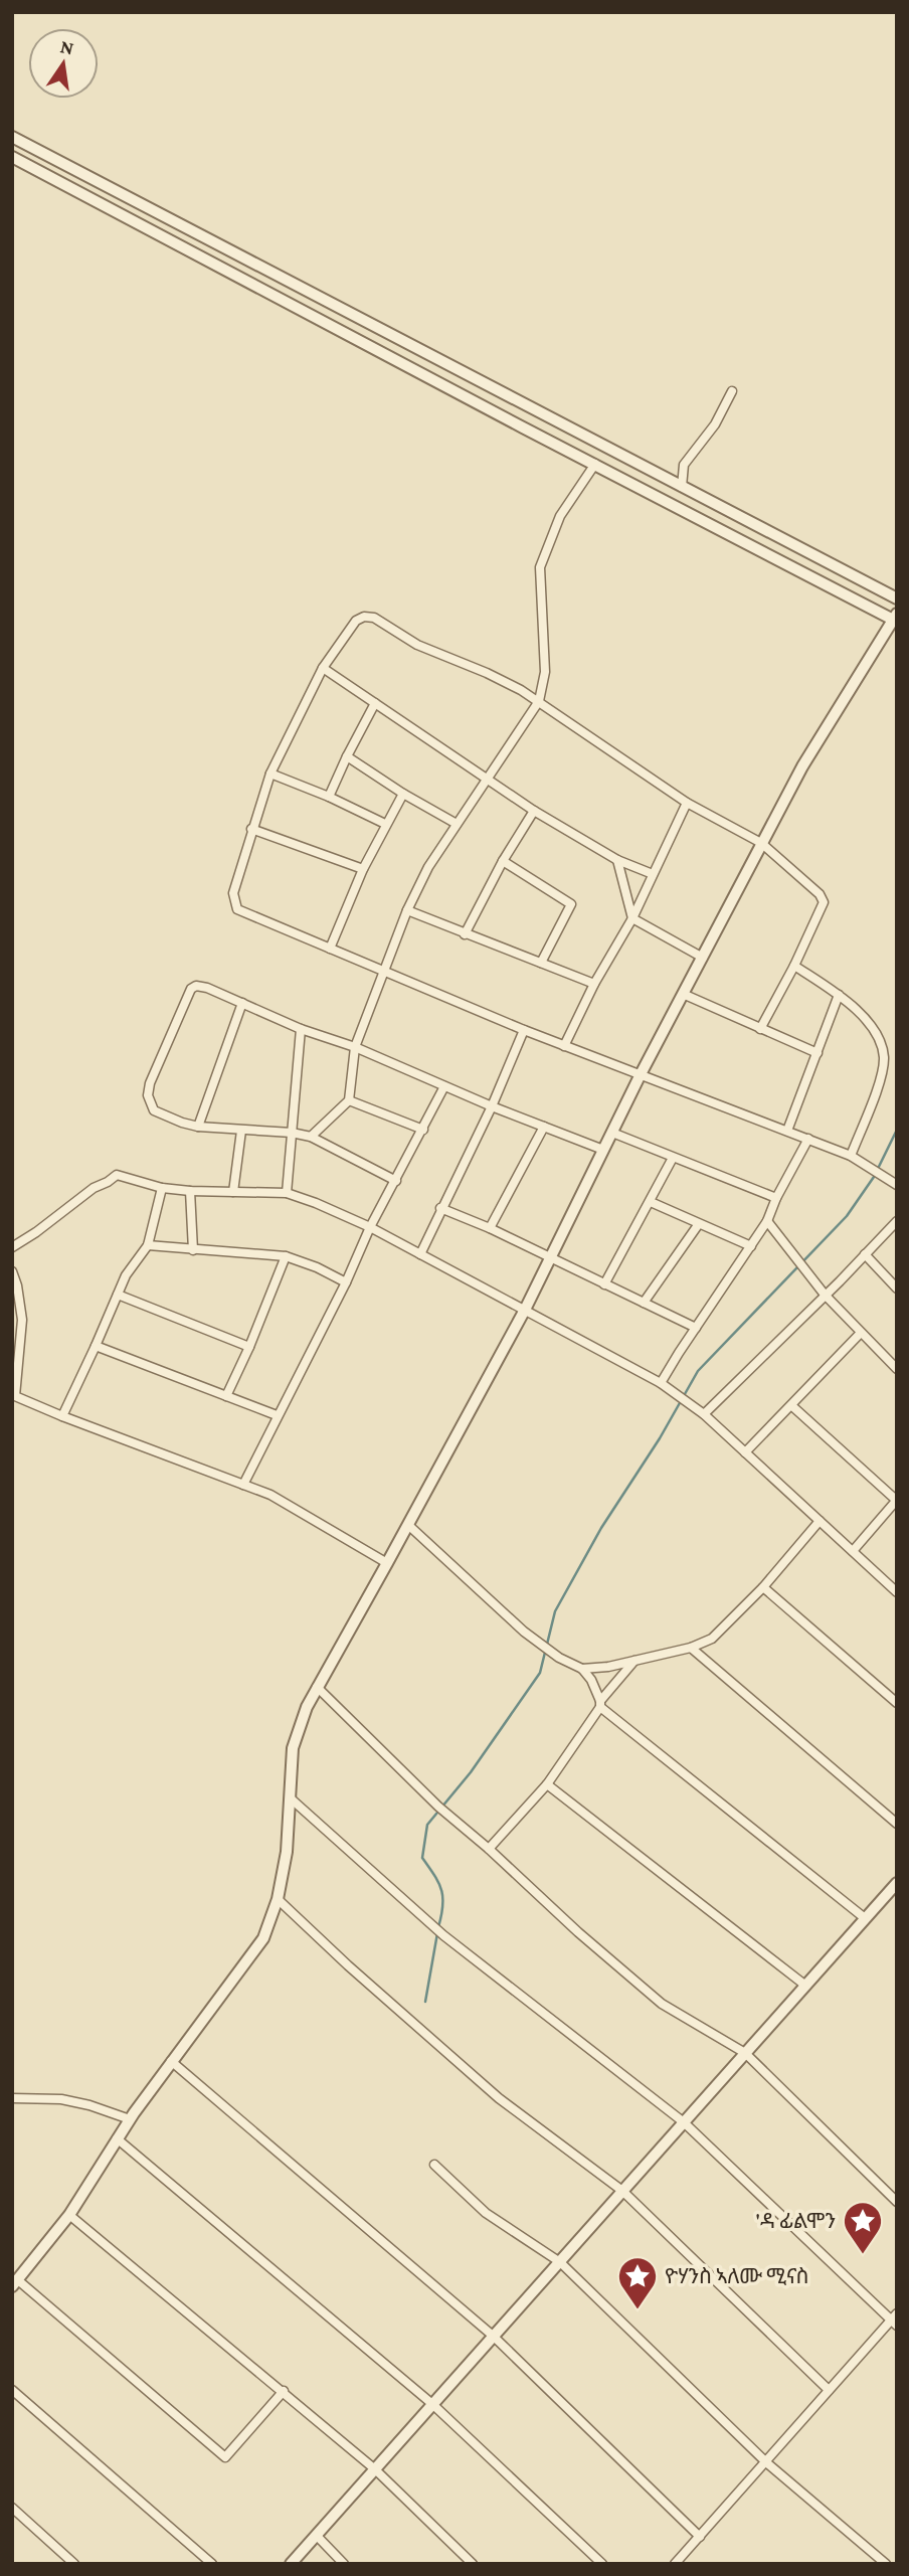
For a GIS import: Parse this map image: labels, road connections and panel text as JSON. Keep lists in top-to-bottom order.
{
  "places": {
    "place": ["'ዳ ፊልሞን", "ዮሃንስ ኣለሙ ሚናስ"]
  },
  "north": "top"
}
